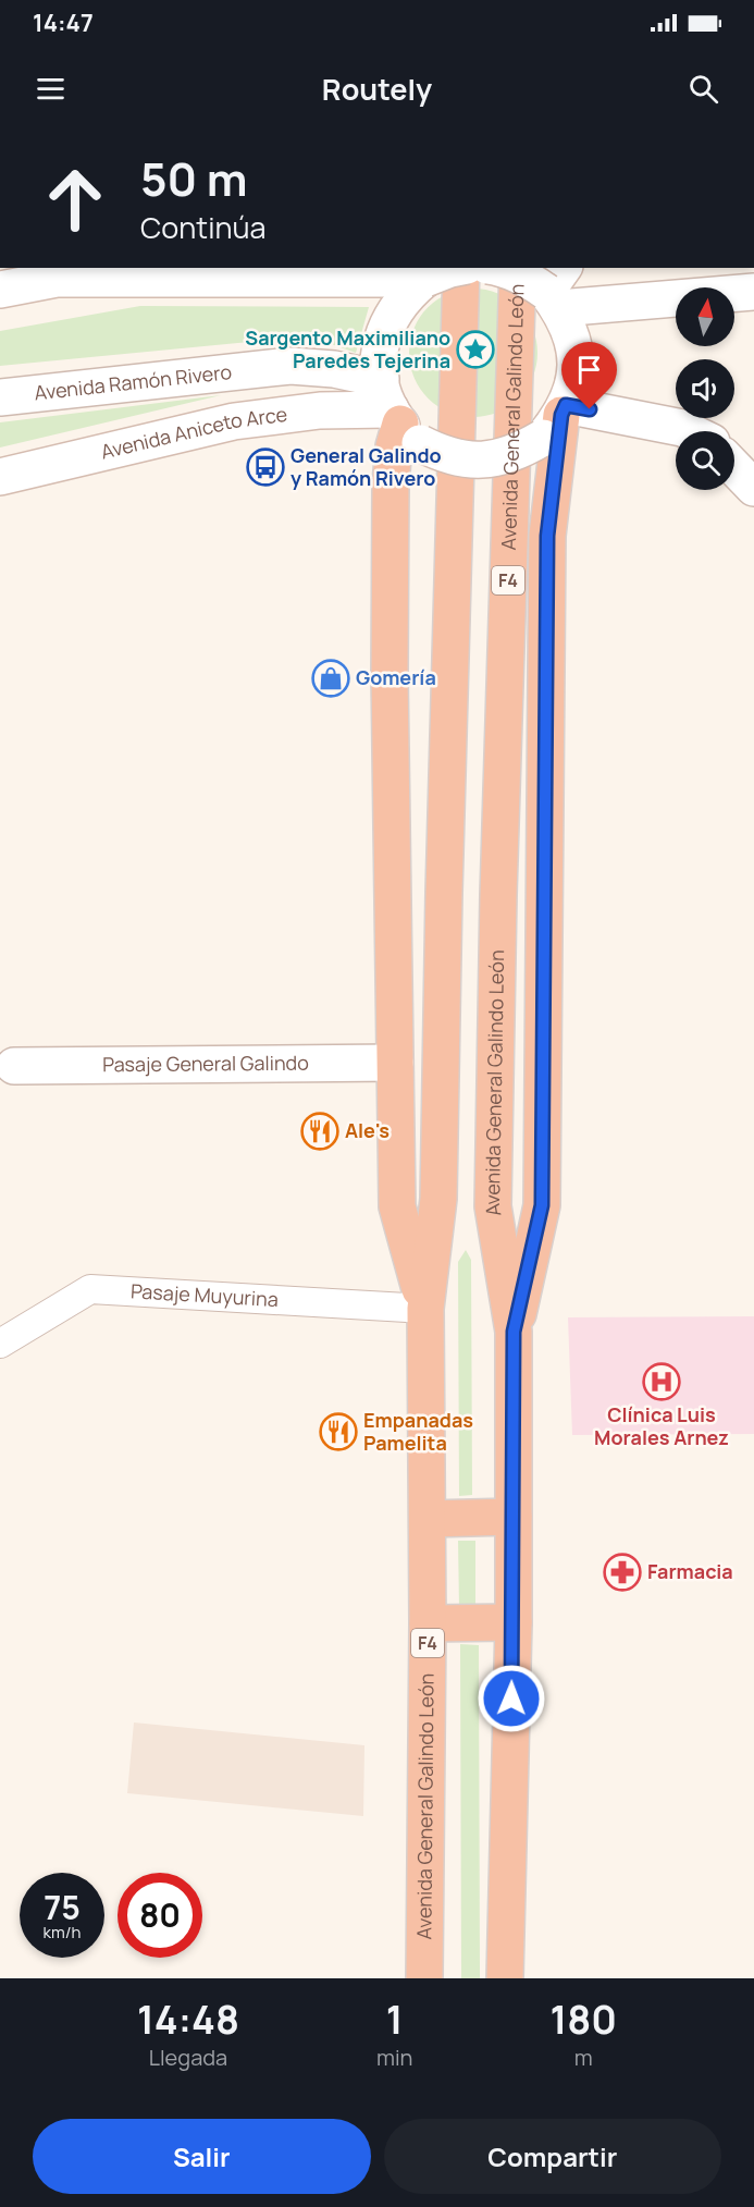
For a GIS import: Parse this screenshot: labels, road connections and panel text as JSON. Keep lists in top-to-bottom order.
{
  "streets": {
    "highway": ["Avenida General Galindo León", "F4"],
    "main road": ["Avenida Ramón Rivero", "Avenida Aniceto Arce", "Pasaje General Galindo"],
    "lane": ["Pasaje Muyurina"]
  },
  "crossings": [
    ["Avenida Ramón Rivero", "Avenida Aniceto Arce"],
    ["Avenida General Galindo León", "Pasaje Muyurina"]
  ],
  "places": {
    "place": ["Sargento Maximiliano Paredes Tejerina"],
    "bus stop": ["General Galindo y Ramón Rivero"],
    "shop": ["Gomería"],
    "restaurant": ["Ale's", "Empanadas Pamelita"],
    "hospital": ["Clínica Luis Morales Arnez"],
    "pharmacy": ["Farmacia"]
  },
  "north": "top",
  "page": {
    "status": "14:47",
    "header": "Routely",
    "turn": ["50 m", "Continúa"],
    "speed": "75 km/h",
    "limit": "80",
    "eta": [
      "14:48",
      "Llegada",
      "1",
      "min",
      "180",
      "m"
    ],
    "buttons": ["Salir", "Compartir"]
  }
}
